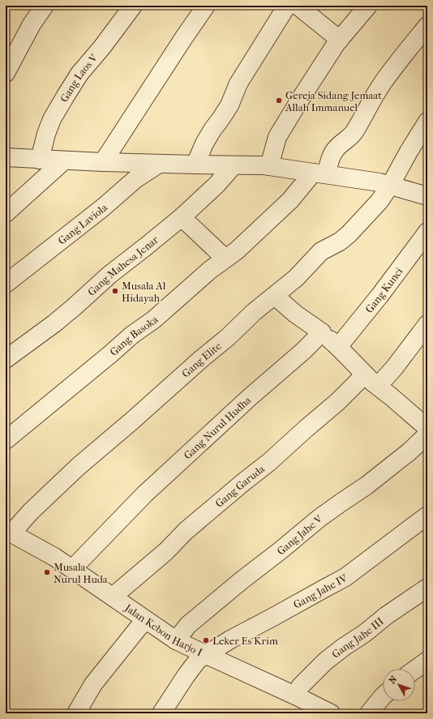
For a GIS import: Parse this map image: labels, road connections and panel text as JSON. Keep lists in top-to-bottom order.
{
  "streets": {
    "street": [
      "Gang Laos V",
      "Gang Laviola",
      "Gang Mahesa Jenar",
      "Gang Kunci",
      "Gang Basoka",
      "Gang Elite",
      "Gang Nurul Hudha",
      "Gang Garuda",
      "Gang Jahe V",
      "Gang Jahe IV",
      "Jalan Kebon Harjo I",
      "Gang Jahe III"
    ]
  },
  "crossings": [
    ["Gang Elite", "Jalan Kebon Harjo I"],
    ["Gang Nurul Hudha", "Jalan Kebon Harjo I"],
    ["Gang Garuda", "Jalan Kebon Harjo I"],
    ["Gang Jahe V", "Jalan Kebon Harjo I"],
    ["Gang Jahe IV", "Jalan Kebon Harjo I"],
    ["Jalan Kebon Harjo I", "Gang Jahe III"]
  ],
  "places": [
    "Gereja Sidang Jemaat Allah Immanuel",
    "Musala Al Hidayah",
    "Musala Nurul Huda",
    "Leker Es Krim"
  ],
  "north": "top left"
}
